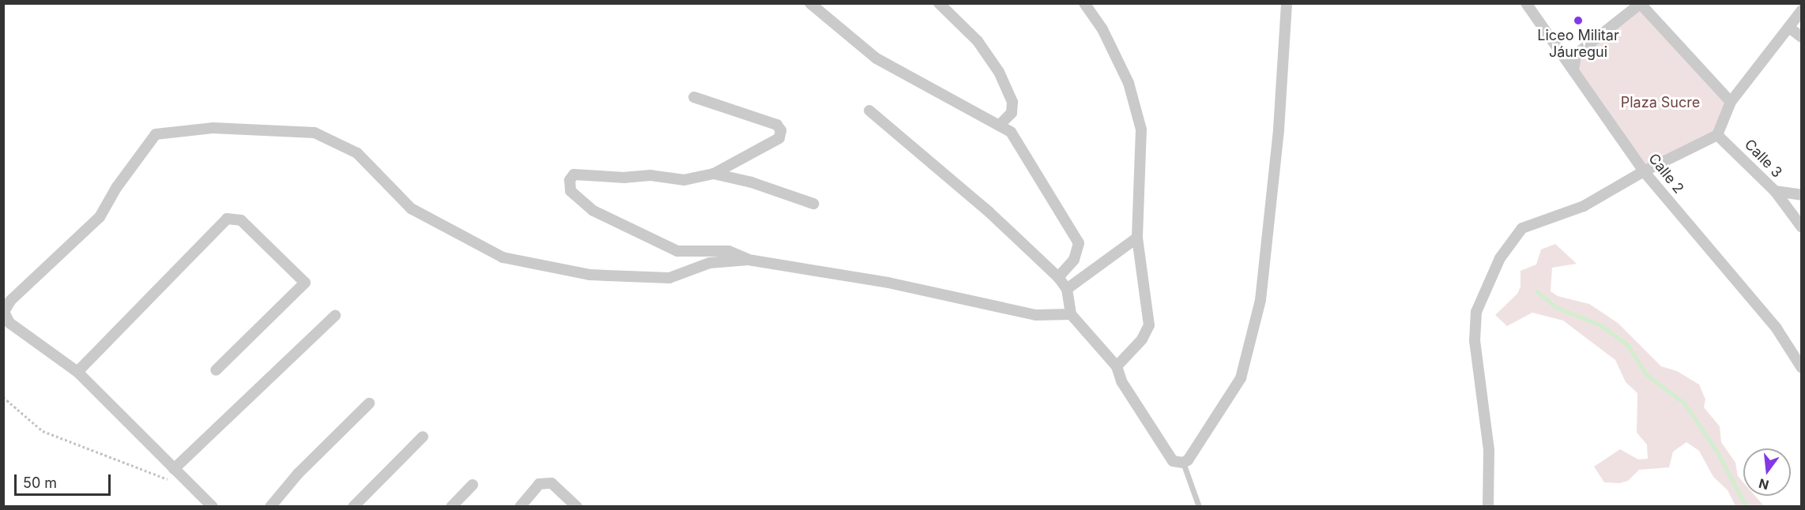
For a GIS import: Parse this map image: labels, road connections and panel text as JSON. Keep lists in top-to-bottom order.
{
  "streets": {
    "street": ["Calle 3", "Calle 2"]
  },
  "parks": ["Plaza Sucre"],
  "places": ["Liceo Militar Jáuregui"],
  "scale_bar": "50 m",
  "north": "bottom"
}
